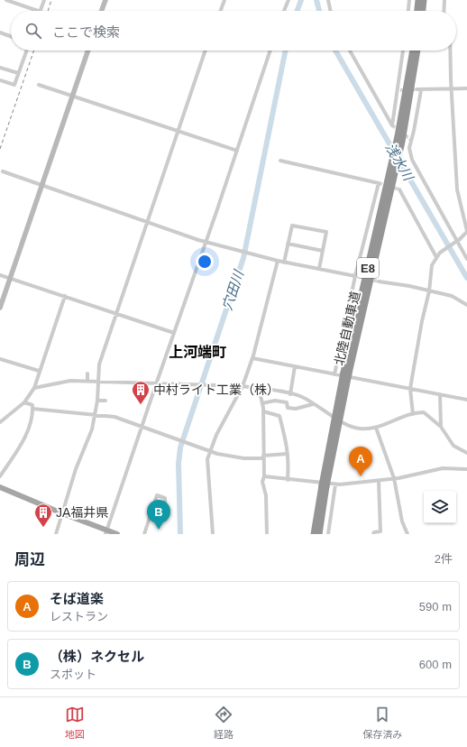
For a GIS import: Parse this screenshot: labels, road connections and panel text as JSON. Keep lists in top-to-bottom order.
{
  "streets": {
    "highway": ["E8", "北陸自動車道"]
  },
  "districts": ["上河端町"],
  "water": ["浅水川", "穴田川"],
  "places": {
    "building": ["中村ライト工業（株）", "JA福井県"]
  },
  "page": {
    "search": "ここで検索",
    "pins": ["A", "B"],
    "heading": ["周辺", "2件"],
    "list": [
      {
        "mark": "A",
        "name": "そば道楽",
        "note": "レストラン",
        "value": "590 m"
      },
      {
        "mark": "B",
        "name": "（株）ネクセル",
        "note": "スポット",
        "value": "600 m"
      }
    ],
    "nav": ["地図", "経路", "保存済み"]
  }
}
